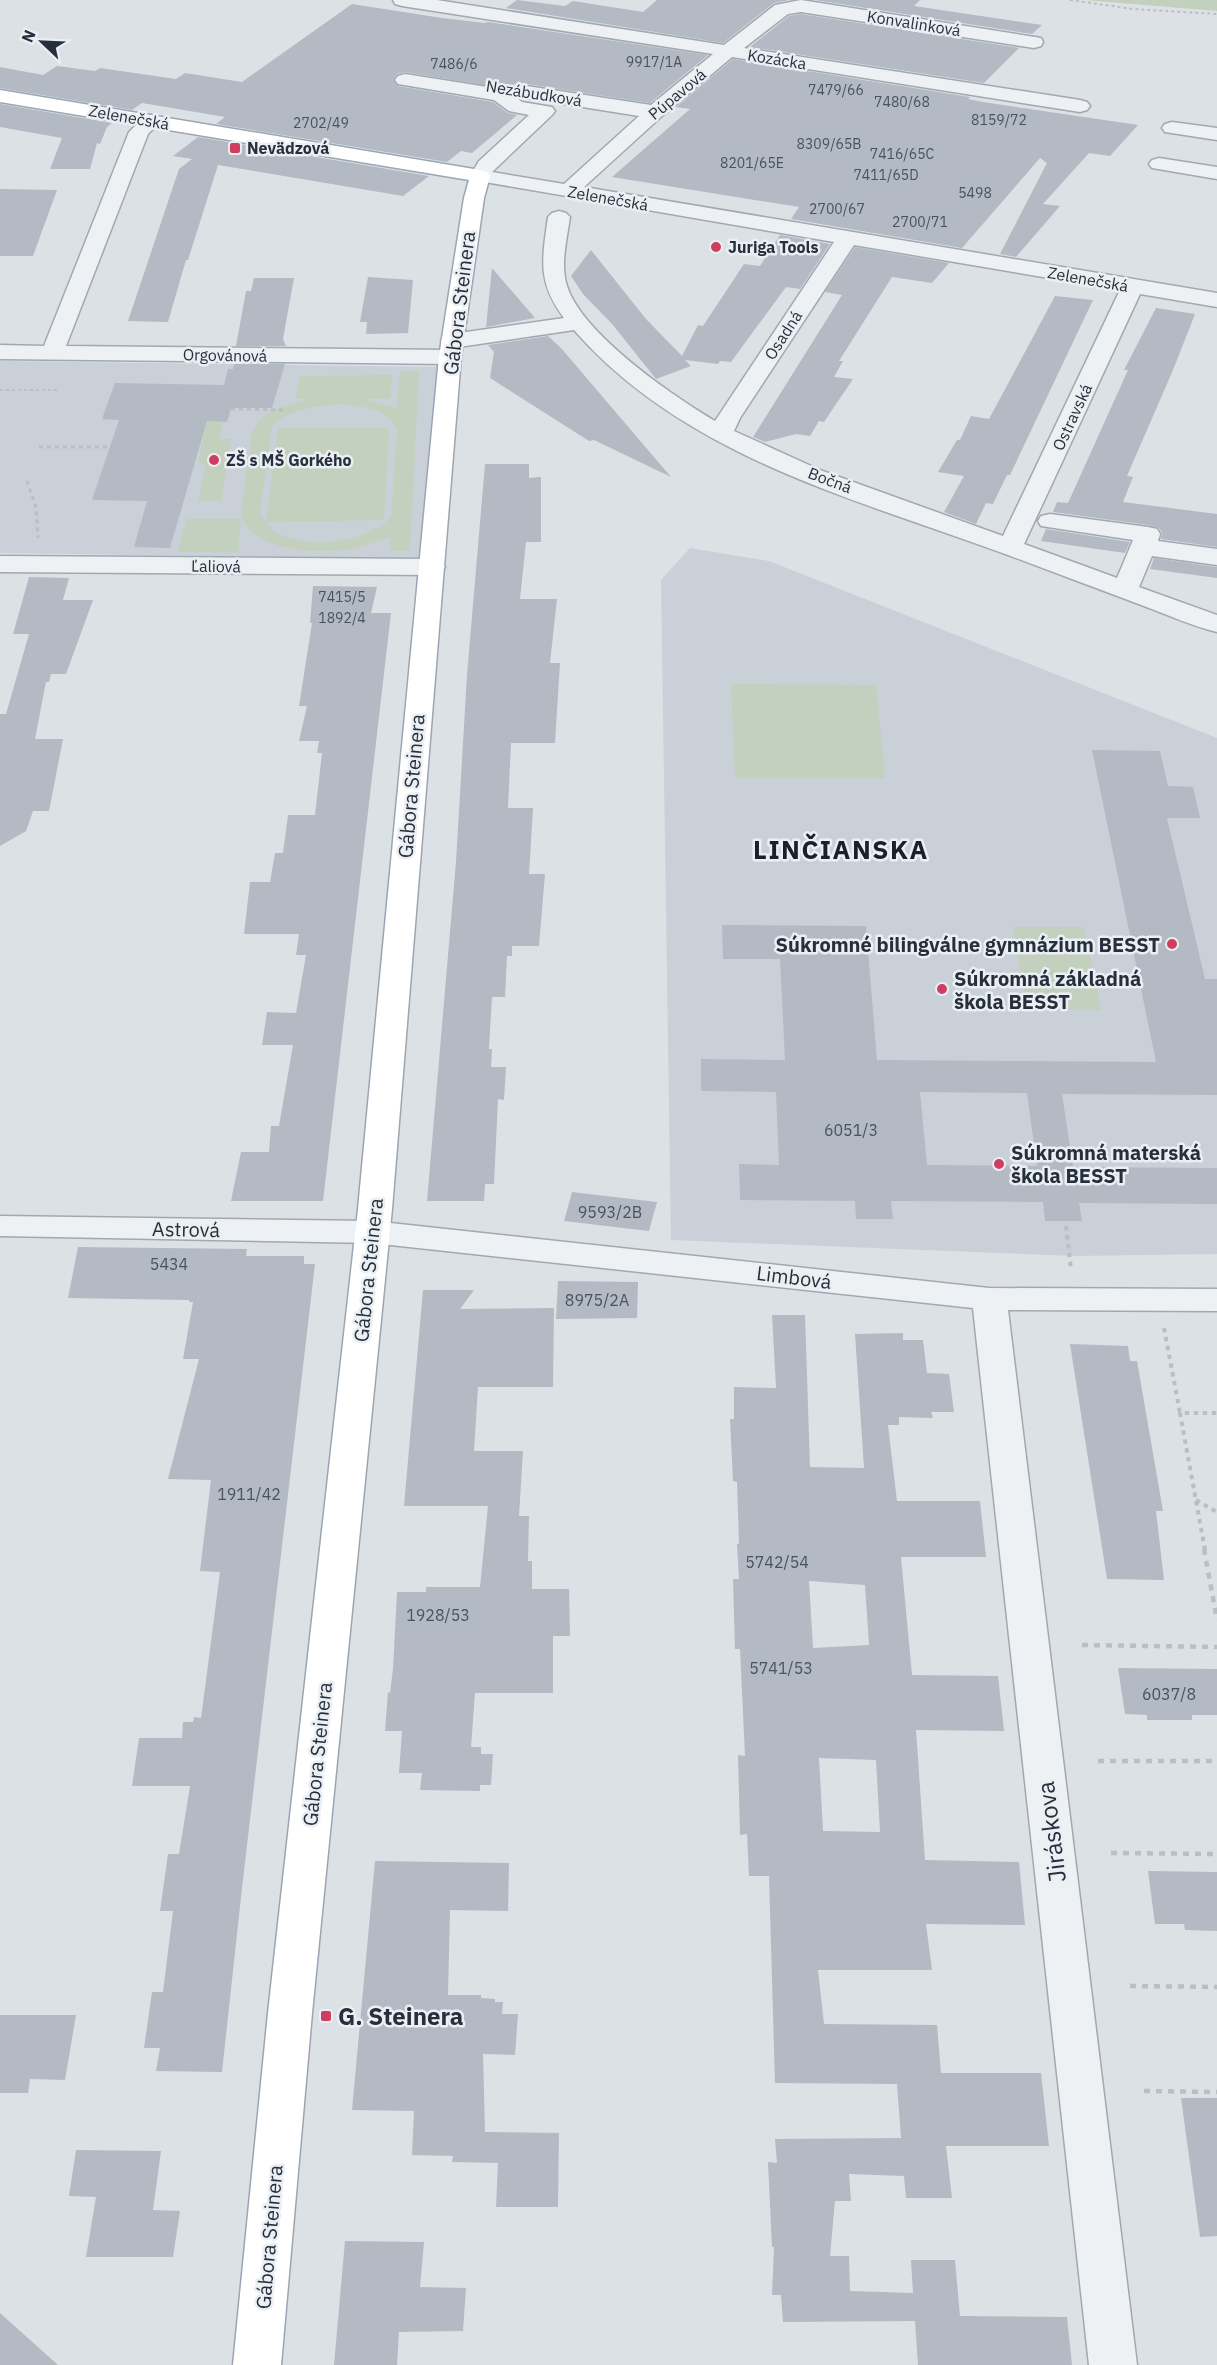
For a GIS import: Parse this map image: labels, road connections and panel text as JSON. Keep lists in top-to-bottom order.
{
  "streets": {
    "main road": ["Zelenečská", "Gábora Steinera"],
    "street": [
      "Konvalinková",
      "Kozácka",
      "Nezábudková",
      "Púpavová",
      "Osadná",
      "Orgovánová",
      "Ostravská",
      "Bočná",
      "Ľaliová",
      "Astrová",
      "Limbová",
      "Jiráskova"
    ]
  },
  "crossings": [
    ["Konvalinková", "Púpavová"],
    ["Kozácka", "Púpavová"],
    ["Nezábudková", "Púpavová"],
    ["Nezábudková", "Zelenečská"],
    ["Nezábudková", "Gábora Steinera"],
    ["Púpavová", "Zelenečská"],
    ["Zelenečská", "Gábora Steinera"],
    ["Zelenečská", "Osadná"],
    ["Zelenečská", "Ostravská"],
    ["Gábora Steinera", "Orgovánová"],
    ["Gábora Steinera", "Ľaliová"],
    ["Gábora Steinera", "Astrová"],
    ["Gábora Steinera", "Limbová"],
    ["Osadná", "Bočná"],
    ["Orgovánová", "Bočná"],
    ["Ostravská", "Bočná"],
    ["Astrová", "Limbová"],
    ["Limbová", "Jiráskova"]
  ],
  "districts": ["LINČIANSKA"],
  "places": {
    "transit": ["Nevädzová", "G. Steinera"],
    "other": [
      "Juriga Tools",
      "ZŠ s MŠ Gorkého",
      "Súkromné bilingválne gymnázium BESST",
      "Súkromná základná škola BESST",
      "Súkromná materská škola BESST"
    ]
  },
  "house_numbers": [
    "9917/1A",
    "7486/6",
    "7479/66",
    "7480/68",
    "8159/72",
    "2702/49",
    "8309/65B",
    "7416/65C",
    "8201/65E",
    "7411/65D",
    "5498",
    "2700/67",
    "2700/71",
    "7415/5",
    "1892/4",
    "6051/3",
    "9593/2B",
    "5434",
    "8975/2A",
    "1911/42",
    "5742/54",
    "1928/53",
    "5741/53",
    "6037/8"
  ],
  "north": "top left"
}
